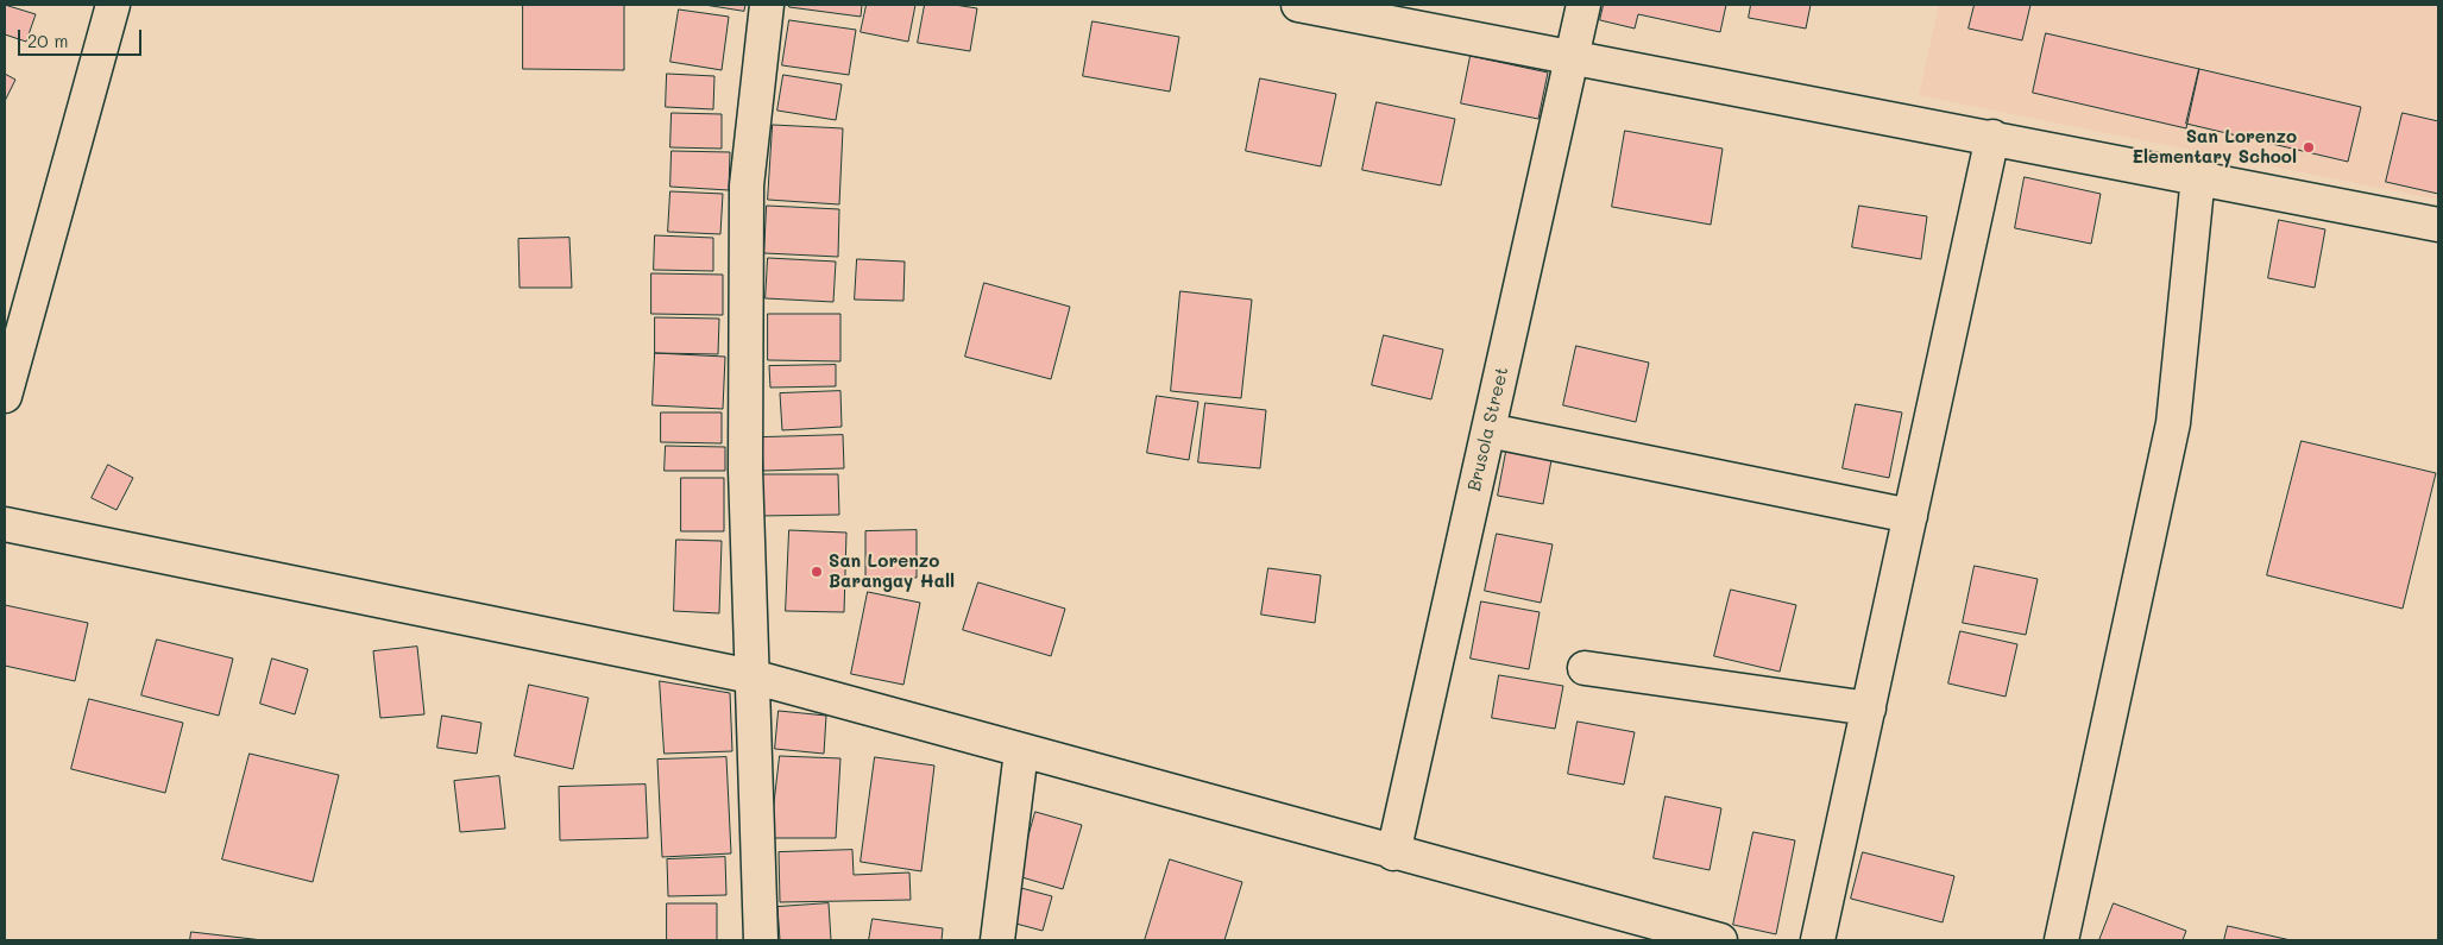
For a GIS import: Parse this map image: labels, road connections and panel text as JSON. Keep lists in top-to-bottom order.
{
  "streets": {
    "street": ["Brusola Street"]
  },
  "places": ["San Lorenzo Elementary School", "San Lorenzo Barangay Hall"],
  "scale_bar": "20 m"
}
